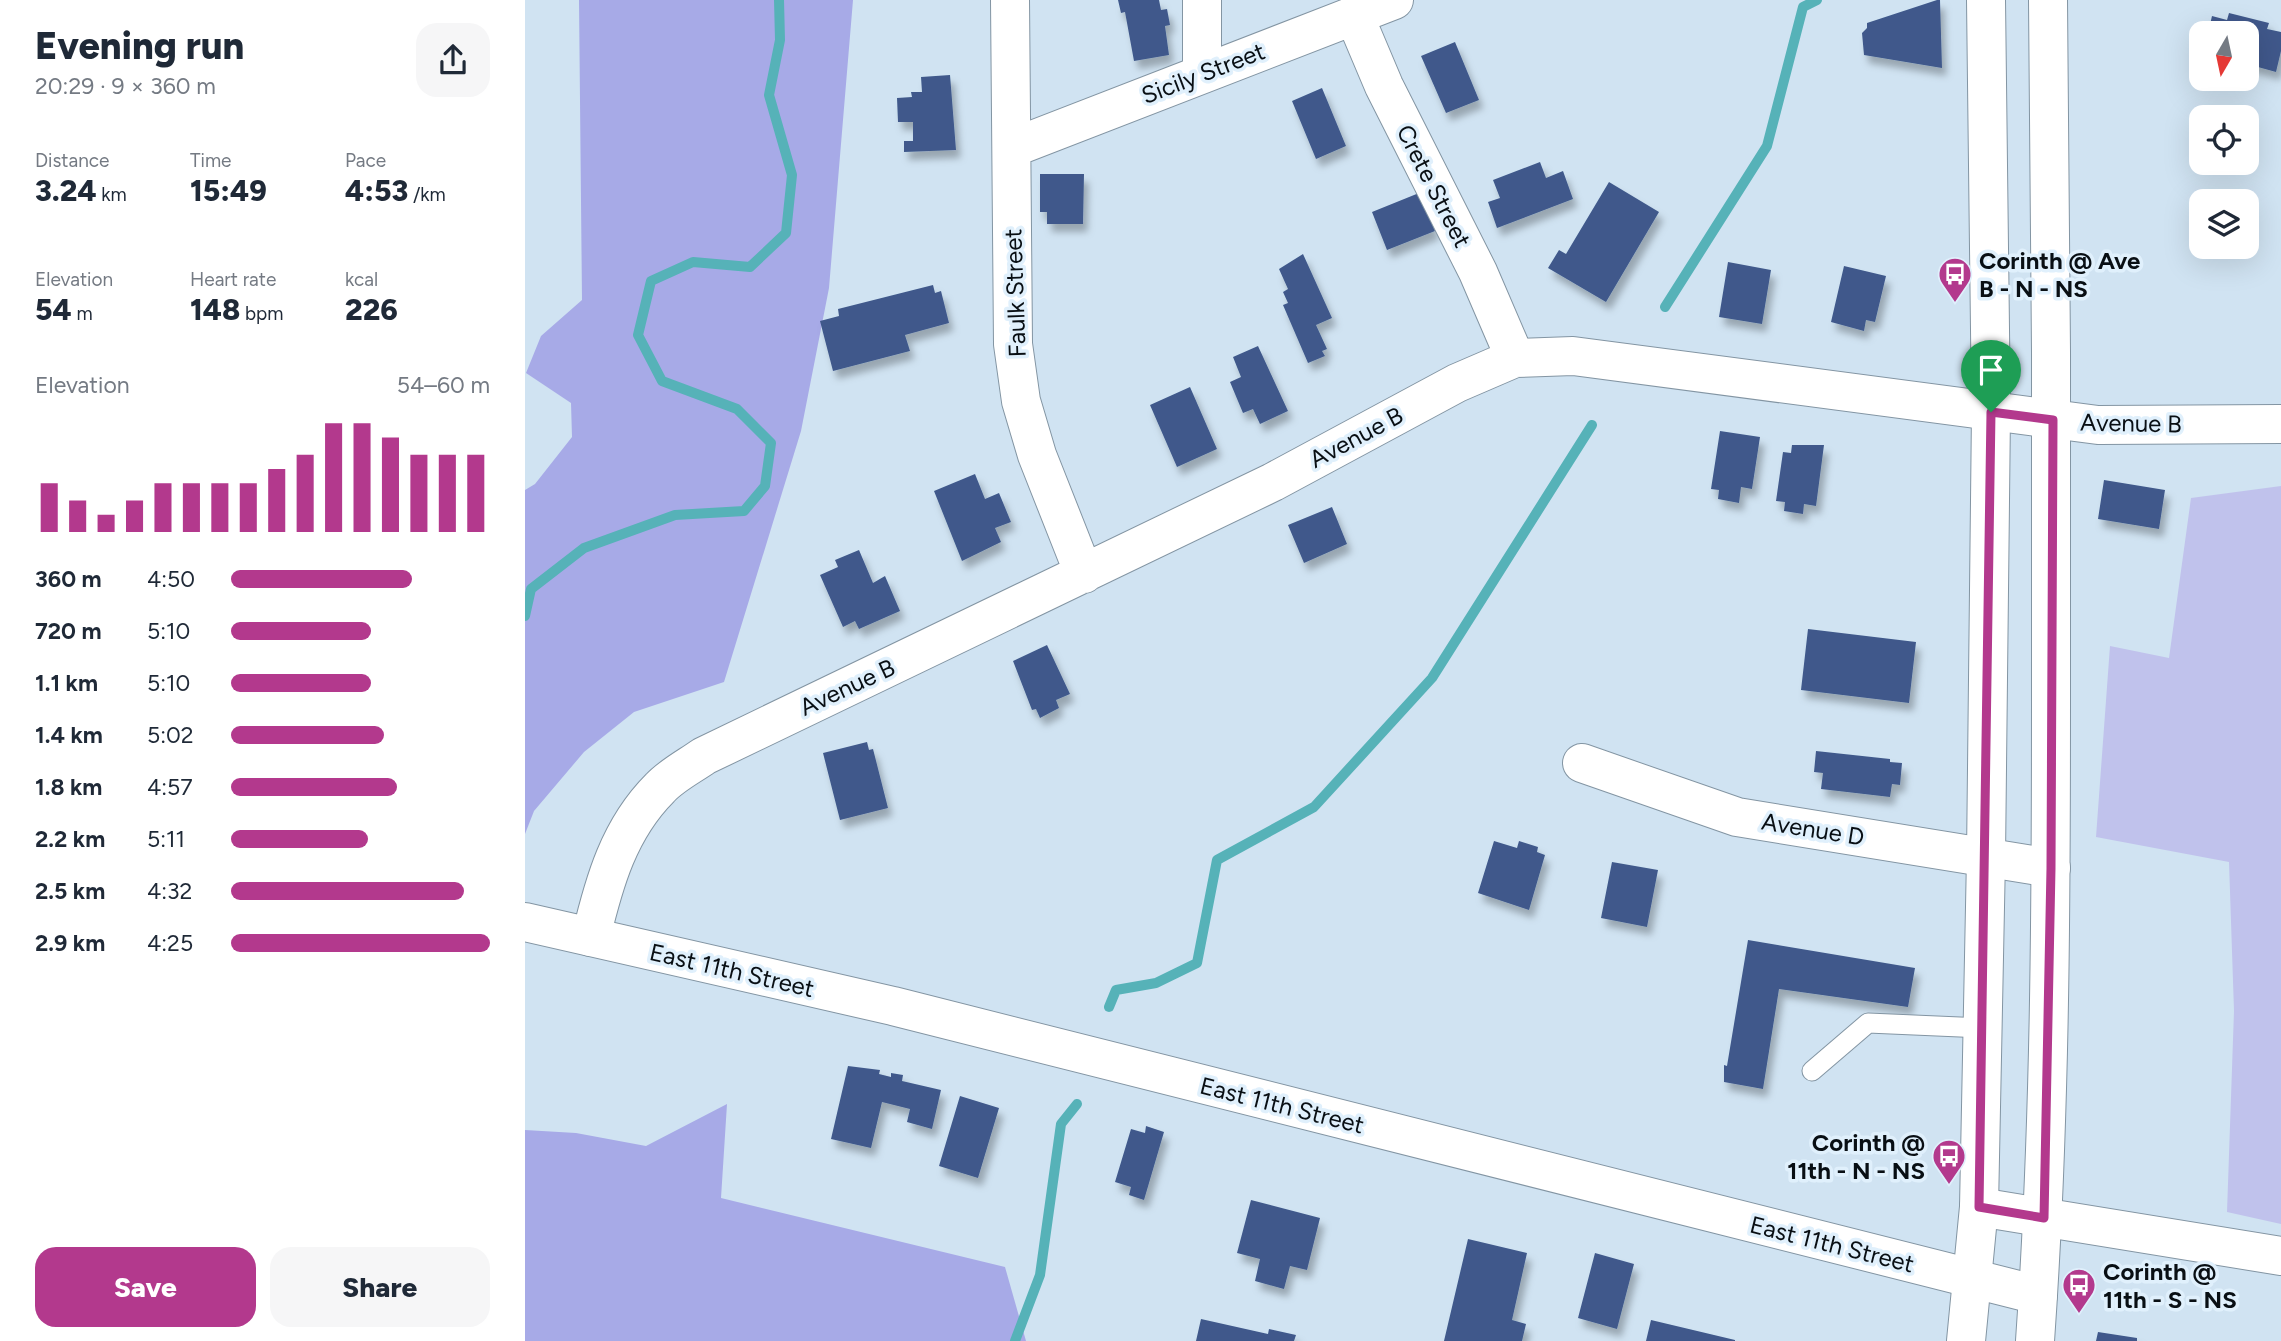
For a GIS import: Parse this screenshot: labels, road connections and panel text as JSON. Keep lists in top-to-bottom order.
{
  "streets": {
    "street": [
      "Sicily Street",
      "Crete Street",
      "Faulk Street",
      "Avenue B",
      "Avenue D",
      "East 11th Street"
    ]
  },
  "crossings": [
    ["Sicily Street", "Crete Street"],
    ["Sicily Street", "Faulk Street"],
    ["Crete Street", "Avenue B"],
    ["Faulk Street", "Avenue B"],
    ["Avenue B", "East 11th Street"]
  ],
  "places": {
    "bus stop": ["Corinth @ Ave B - N - NS", "Corinth @ 11th - N - NS", "Corinth @ 11th - S - NS"]
  },
  "north": "bottom",
  "page": {
    "heading": ["Evening run", "20:29 · 9 × 360 m"],
    "stats": [
      ["Distance", "3.24 km"],
      ["Time", "15:49"],
      ["Pace", "4:53 /km"],
      ["Elevation", "54 m"],
      ["Heart rate", "148 bpm"],
      ["kcal", "226"]
    ],
    "chart": ["Elevation", "54–60 m"],
    "list": [
      {
        "name": "360 m",
        "note": "4:50"
      },
      {
        "name": "720 m",
        "note": "5:10"
      },
      {
        "name": "1.1 km",
        "note": "5:10"
      },
      {
        "name": "1.4 km",
        "note": "5:02"
      },
      {
        "name": "1.8 km",
        "note": "4:57"
      },
      {
        "name": "2.2 km",
        "note": "5:11"
      },
      {
        "name": "2.5 km",
        "note": "4:32"
      },
      {
        "name": "2.9 km",
        "note": "4:25"
      }
    ],
    "buttons": ["Save", "Share"]
  }
}
